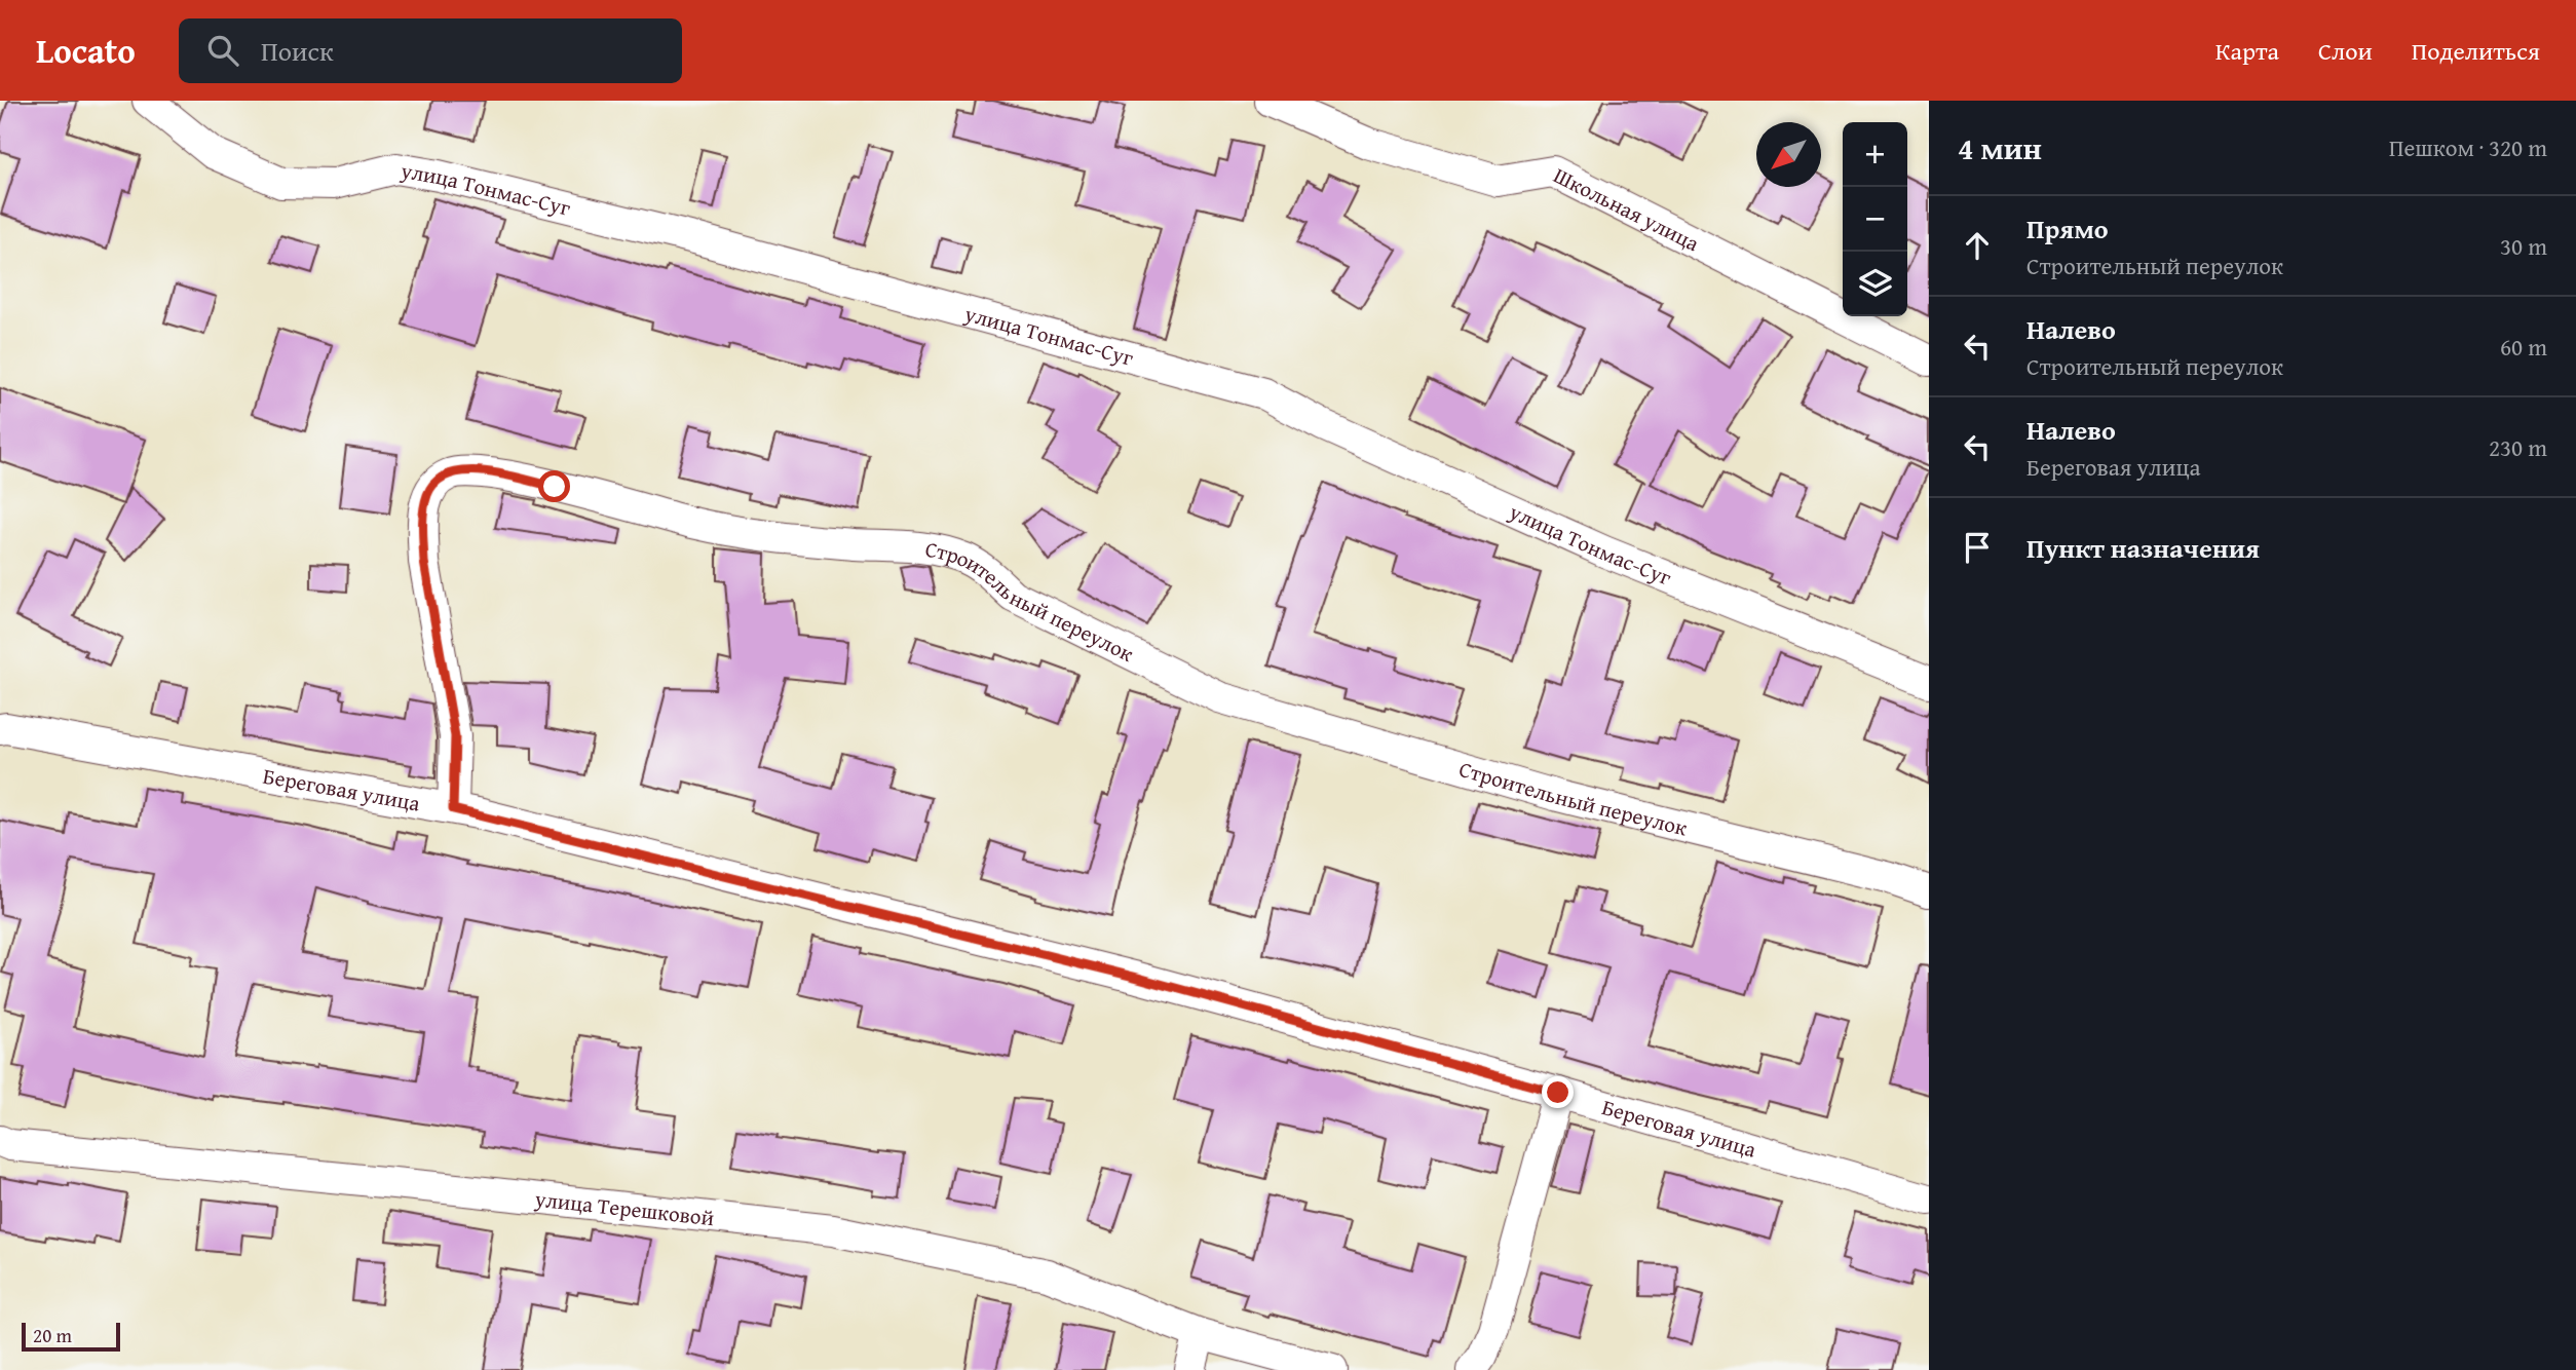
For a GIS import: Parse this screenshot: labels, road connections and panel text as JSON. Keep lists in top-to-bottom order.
{
  "streets": {
    "street": [
      "улица Тонмас-Суг",
      "Школьная улица",
      "Строительный переулок",
      "Береговая улица",
      "улица Терешковой"
    ]
  },
  "crossings": [
    ["Строительный переулок", "Береговая улица"]
  ],
  "scale_bar": "20 m",
  "north": "bottom left",
  "page": {
    "header": "Locato",
    "search": "Поиск",
    "nav": ["Карта", "Слои", "Поделиться"],
    "heading": ["4 мин", "Пешком · 320 m"],
    "map_buttons": ["+", "−"],
    "list": [
      ["Прямо", "Строительный переулок", "30 m"],
      ["Налево", "Строительный переулок", "60 m"],
      ["Налево", "Береговая улица", "230 m"],
      "Пункт назначения"
    ],
    "scale": "20 m"
  }
}
